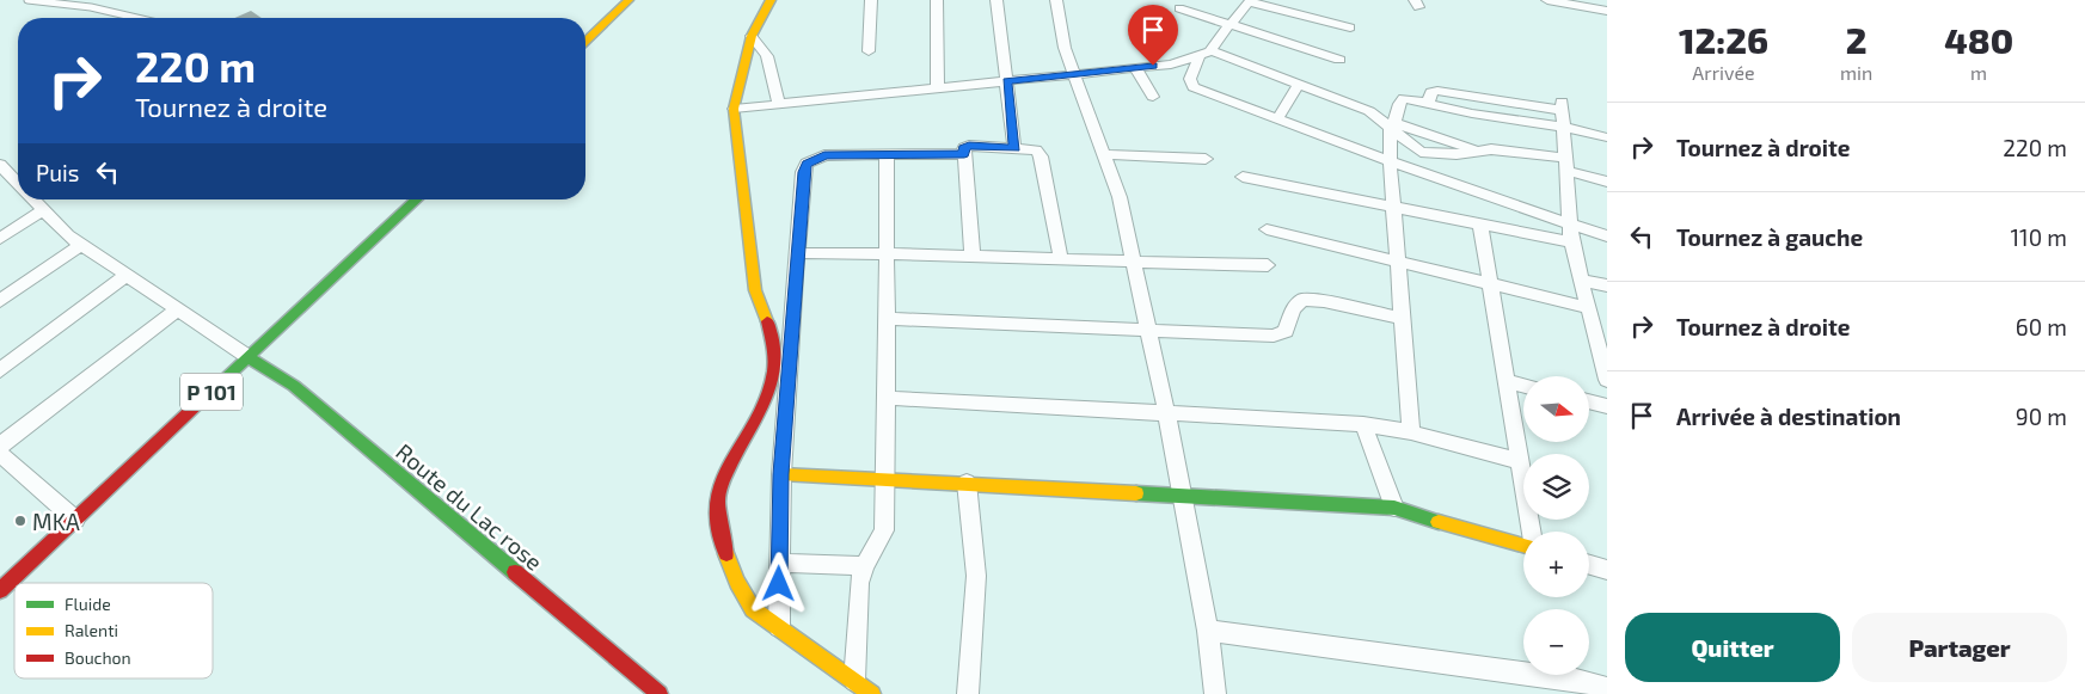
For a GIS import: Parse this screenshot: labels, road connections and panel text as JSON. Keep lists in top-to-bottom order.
{
  "streets": {
    "street": ["P 101", "Route du Lac rose"]
  },
  "crossings": [
    ["P 101", "Route du Lac rose"]
  ],
  "places": ["MKA"],
  "legend": ["Fluide", "Ralenti", "Bouchon"],
  "north": "right",
  "page": {
    "eta": [
      "12:26",
      "Arrivée",
      "2",
      "min",
      "480",
      "m"
    ],
    "turn": ["220 m", "Tournez à droite"],
    "list": [
      {
        "name": "Tournez à droite",
        "value": "220 m"
      },
      {
        "name": "Tournez à gauche",
        "value": "110 m"
      },
      {
        "name": "Tournez à droite",
        "value": "60 m"
      },
      {
        "name": "Arrivée à destination",
        "value": "90 m"
      }
    ],
    "then": "Puis",
    "map_buttons": ["+", "−"],
    "buttons": ["Quitter", "Partager"]
  }
}
